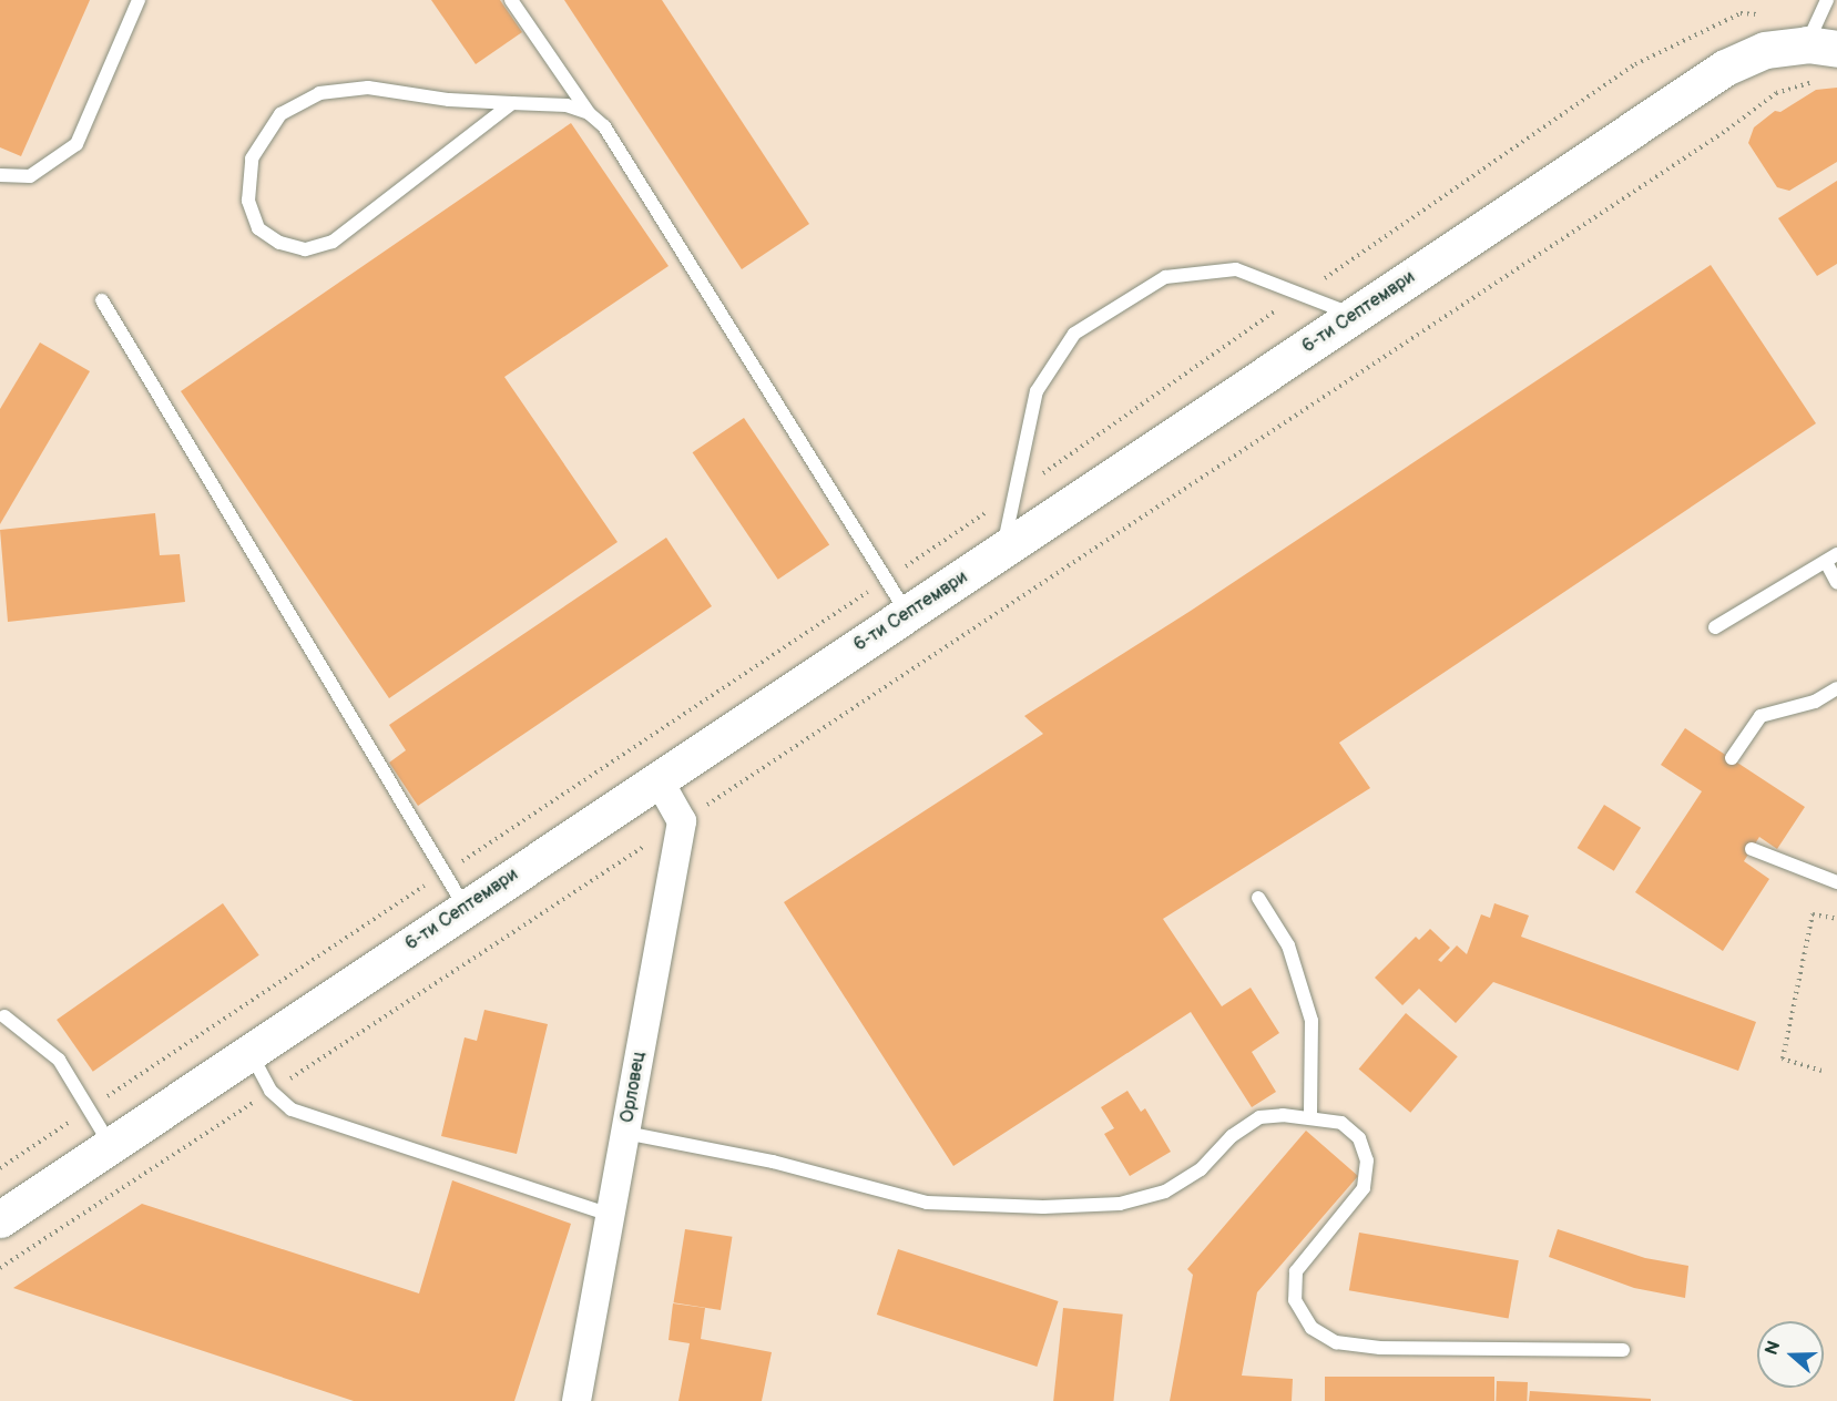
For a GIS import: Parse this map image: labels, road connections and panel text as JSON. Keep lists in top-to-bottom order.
{
  "streets": {
    "main road": ["6-ти Септември"],
    "street": ["Орловец"]
  },
  "north": "left"
}
